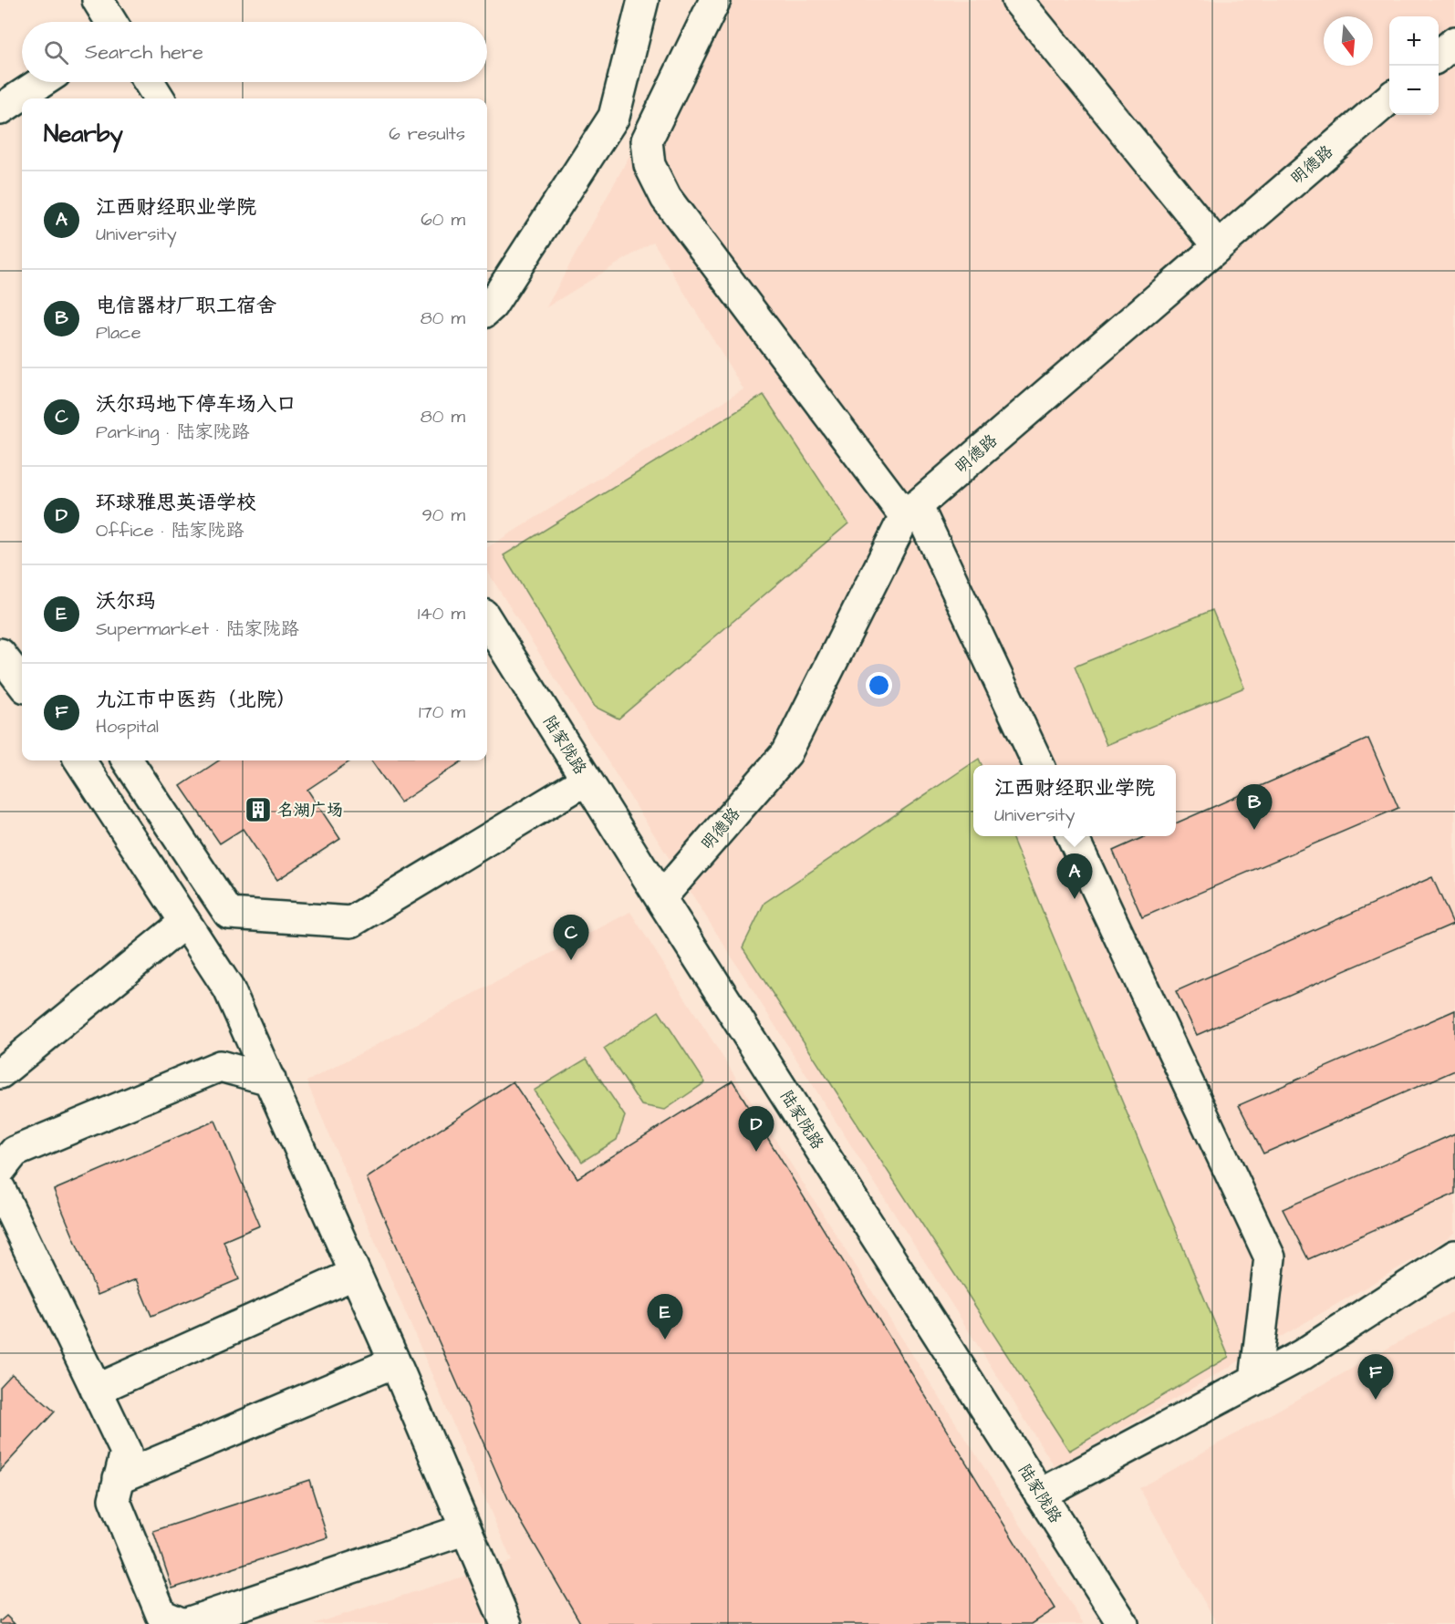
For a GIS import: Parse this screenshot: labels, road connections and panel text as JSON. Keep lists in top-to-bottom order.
{
  "streets": {
    "street": ["明德路", "陆家陇路"]
  },
  "crossings": [
    ["明德路", "陆家陇路"]
  ],
  "places": {
    "building": ["名湖广场"]
  },
  "north": "bottom",
  "page": {
    "map_buttons": ["+", "−"],
    "search": "Search here",
    "heading": ["Nearby", "6 results"],
    "list": [
      {
        "mark": "A",
        "name": "江西财经职业学院",
        "note": "University",
        "value": "60 m"
      },
      {
        "mark": "B",
        "name": "电信器材厂职工宿舍",
        "note": "Place",
        "value": "80 m"
      },
      {
        "mark": "C",
        "name": "沃尔玛地下停车场入口",
        "note": "Parking · 陆家陇路",
        "value": "80 m"
      },
      {
        "mark": "D",
        "name": "环球雅思英语学校",
        "note": "Office · 陆家陇路",
        "value": "90 m"
      },
      {
        "mark": "E",
        "name": "沃尔玛",
        "note": "Supermarket · 陆家陇路",
        "value": "140 m"
      },
      {
        "mark": "F",
        "name": "九江市中医药（北院）",
        "note": "Hospital",
        "value": "170 m"
      }
    ],
    "popup": ["江西财经职业学院", "University"],
    "pins": [
      "B",
      "A",
      "C",
      "D",
      "E",
      "F"
    ]
  }
}
